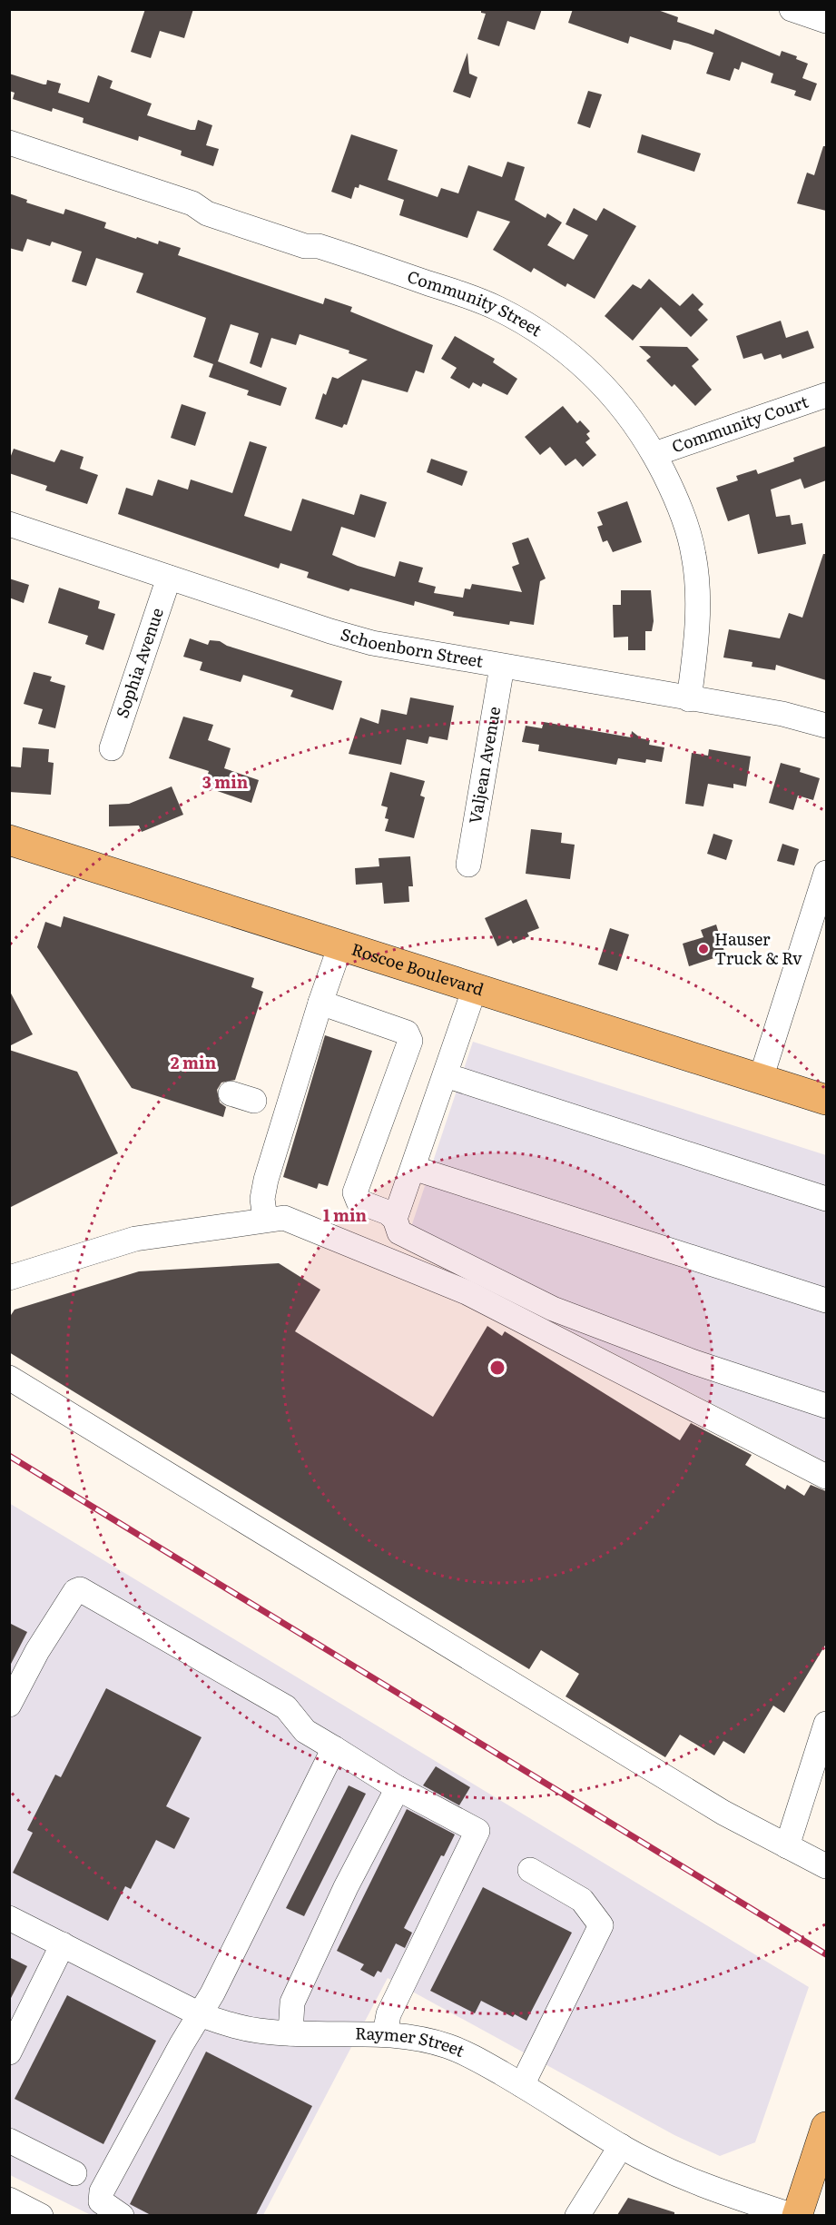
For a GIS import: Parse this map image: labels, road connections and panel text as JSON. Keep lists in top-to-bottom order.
{
  "streets": {
    "main road": ["Roscoe Boulevard"],
    "street": [
      "Community Street",
      "Community Court",
      "Schoenborn Street",
      "Sophia Avenue",
      "Valjean Avenue",
      "Raymer Street"
    ]
  },
  "crossings": [
    ["Community Street", "Community Court"],
    ["Community Street", "Schoenborn Street"],
    ["Schoenborn Street", "Sophia Avenue"],
    ["Schoenborn Street", "Valjean Avenue"]
  ],
  "places": ["Hauser Truck & Rv"],
  "rings": ["3 min", "2 min", "1 min"]
}
